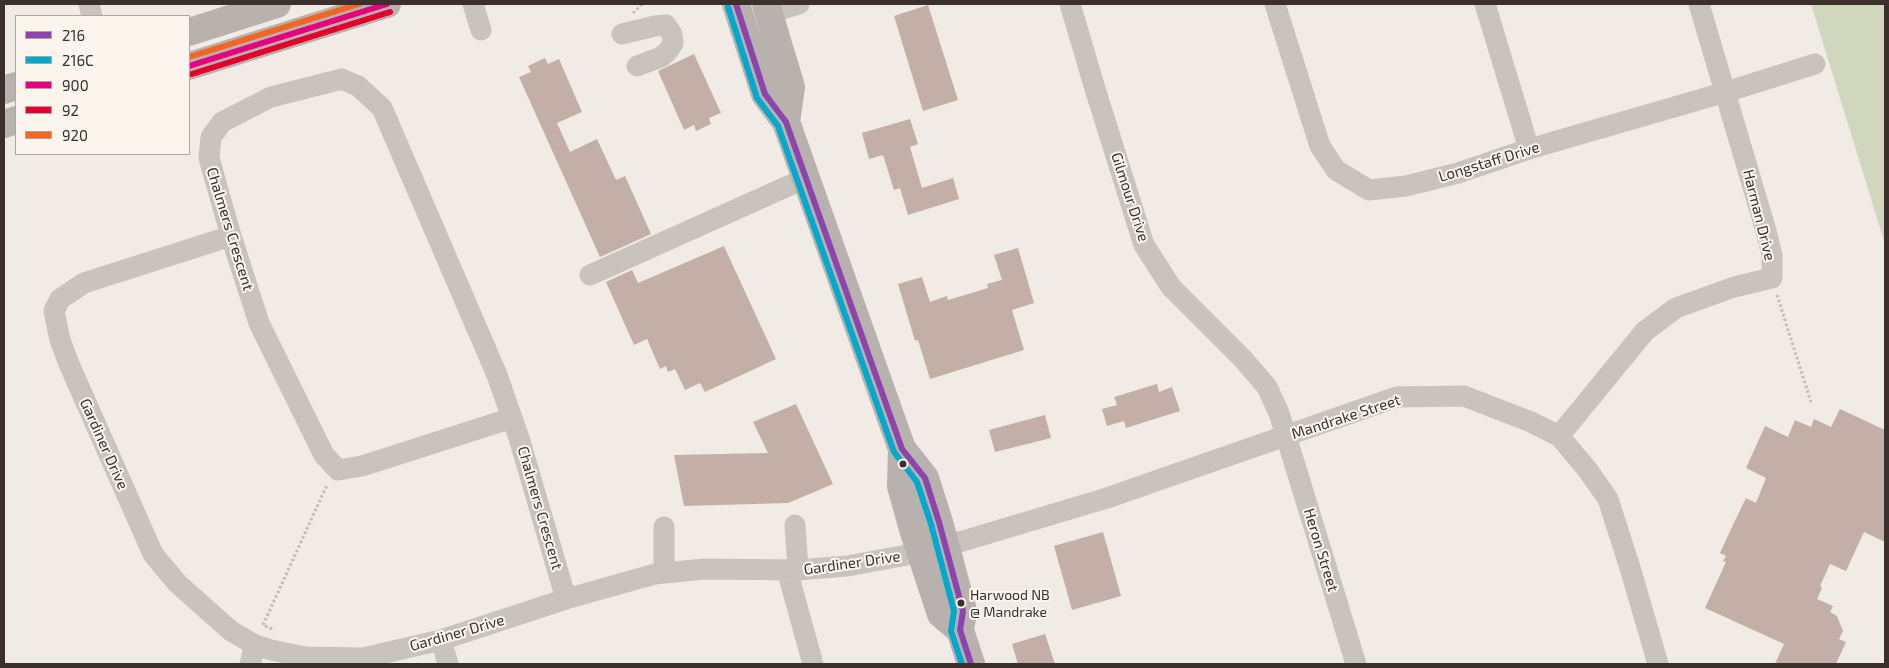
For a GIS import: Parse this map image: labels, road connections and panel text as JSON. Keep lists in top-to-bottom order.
{
  "streets": {
    "street": [
      "Longstaff Drive",
      "Gilmour Drive",
      "Harman Drive",
      "Chalmers Crescent",
      "Mandrake Street",
      "Gardiner Drive",
      "Heron Street"
    ]
  },
  "crossings": [
    ["Longstaff Drive", "Harman Drive"],
    ["Gilmour Drive", "Mandrake Street"],
    ["Gilmour Drive", "Heron Street"],
    ["Harman Drive", "Mandrake Street"],
    ["Chalmers Crescent", "Gardiner Drive"],
    ["Mandrake Street", "Gardiner Drive"],
    ["Mandrake Street", "Heron Street"]
  ],
  "places": ["Harwood NB @ Mandrake"],
  "lines": [
    "transit line 216",
    "transit line 900",
    "transit line 920",
    "transit line 216C",
    "transit line 92"
  ],
  "legend": [
    "216",
    "216C",
    "900",
    "92",
    "920"
  ]
}
